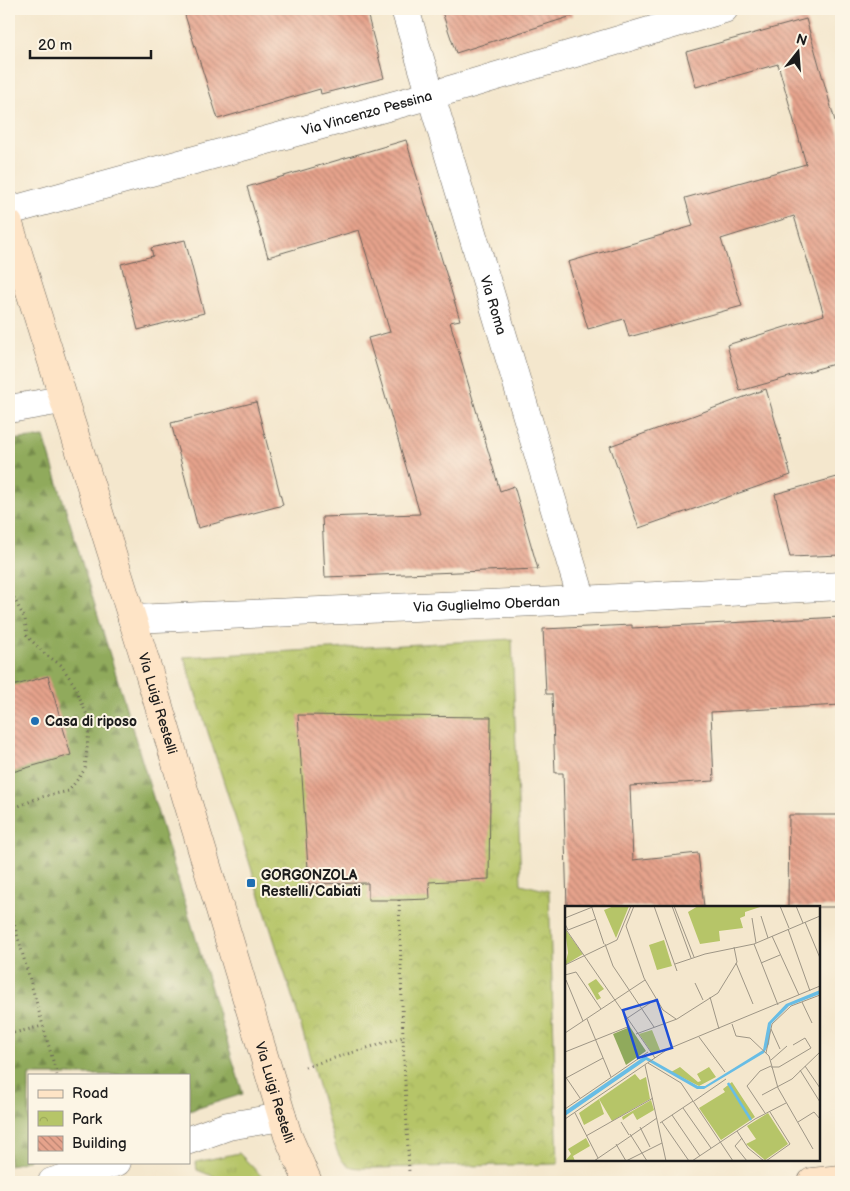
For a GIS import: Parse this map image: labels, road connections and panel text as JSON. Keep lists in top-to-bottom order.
{
  "streets": {
    "street": [
      "Via Vincenzo Pessina",
      "Via Roma",
      "Via Guglielmo Oberdan",
      "Via Luigi Restelli"
    ]
  },
  "crossings": [
    ["Via Vincenzo Pessina", "Via Roma"],
    ["Via Roma", "Via Guglielmo Oberdan"],
    ["Via Guglielmo Oberdan", "Via Luigi Restelli"]
  ],
  "places": {
    "other": ["Casa di riposo"],
    "transit": ["GORGONZOLA Restelli/Cabiati"]
  },
  "legend": ["Road", "Park", "Building"],
  "scale_bar": "20 m",
  "north": "top"
}
